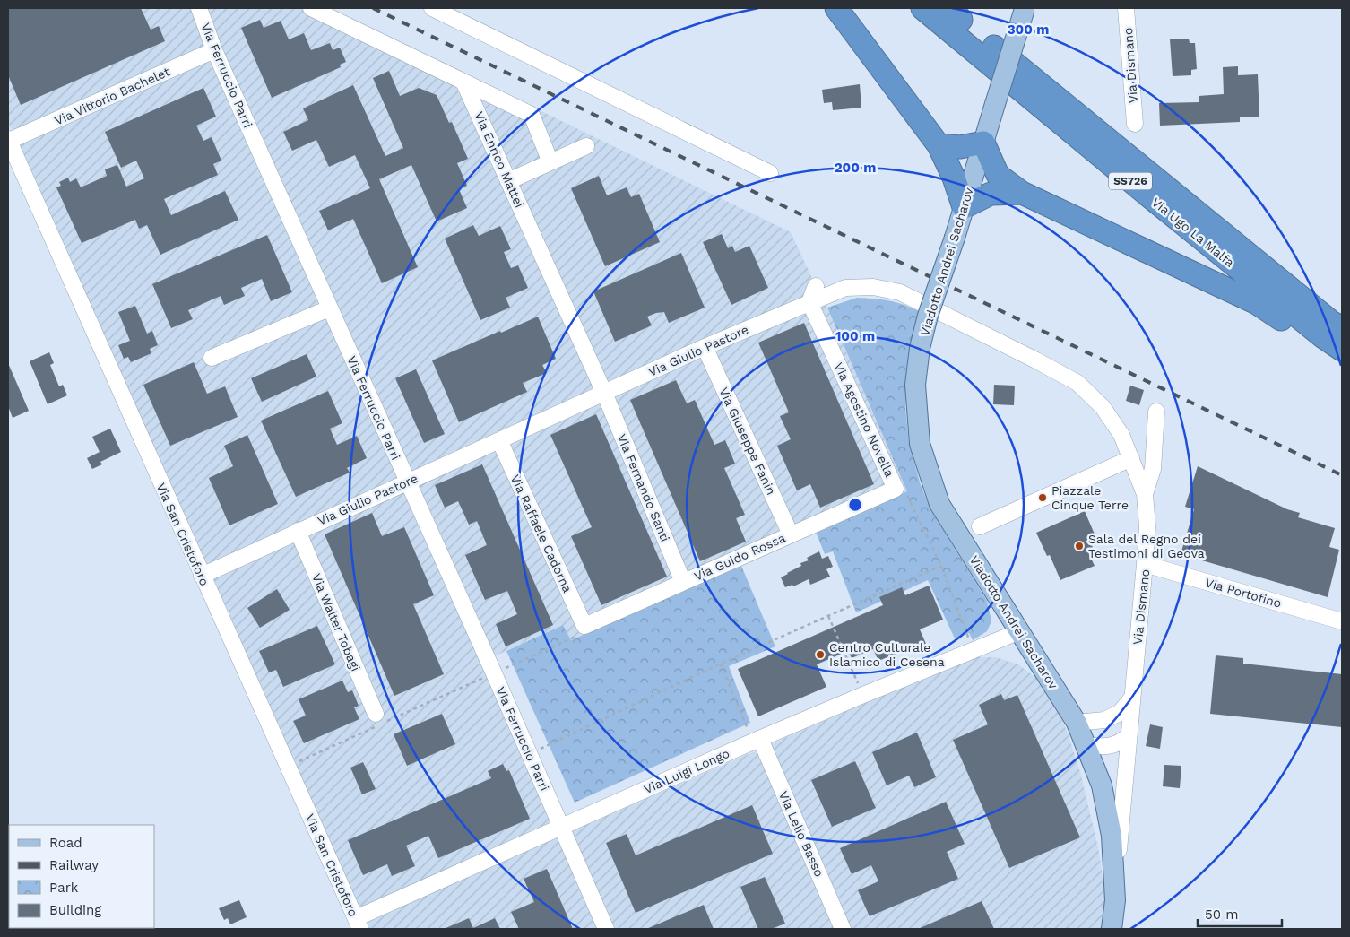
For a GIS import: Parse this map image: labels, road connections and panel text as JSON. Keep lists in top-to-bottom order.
{
  "streets": {
    "highway": ["SS726", "Via Ugo La Malfa"],
    "main road": ["Via Dismano", "Viadotto Andrei Sacharov"],
    "street": [
      "Via Ferruccio Parri",
      "Via Vittorio Bachelet",
      "Via Enrico Mattei",
      "Via Giulio Pastore",
      "Via Agostino Novella",
      "Via Giuseppe Fanin",
      "Via Fernando Santi",
      "Via Raffaele Cadorna",
      "Via San Cristoforo",
      "Via Guido Rossa",
      "Via Portofino",
      "Via Walter Tobagi",
      "Via Luigi Longo",
      "Via Lelio Basso"
    ]
  },
  "crossings": [
    ["Via Dismano", "Viadotto Andrei Sacharov"],
    ["Via Dismano", "Via Giulio Pastore"],
    ["Via Dismano", "Via Portofino"],
    ["Via Ferruccio Parri", "Via Vittorio Bachelet"],
    ["Via Ferruccio Parri", "Via Giulio Pastore"],
    ["Via Ferruccio Parri", "Via Luigi Longo"],
    ["Via Vittorio Bachelet", "Via San Cristoforo"],
    ["Via Enrico Mattei", "Via Giulio Pastore"],
    ["Via Enrico Mattei", "Via Fernando Santi"],
    ["Viadotto Andrei Sacharov", "Via Luigi Longo"],
    ["Via Giulio Pastore", "Via Agostino Novella"],
    ["Via Giulio Pastore", "Via Giuseppe Fanin"],
    ["Via Giulio Pastore", "Via Fernando Santi"],
    ["Via Giulio Pastore", "Via Raffaele Cadorna"],
    ["Via Giulio Pastore", "Via San Cristoforo"],
    ["Via Giulio Pastore", "Via Walter Tobagi"],
    ["Via Agostino Novella", "Via Guido Rossa"],
    ["Via Giuseppe Fanin", "Via Guido Rossa"],
    ["Via Fernando Santi", "Via Guido Rossa"],
    ["Via Raffaele Cadorna", "Via Guido Rossa"],
    ["Via San Cristoforo", "Via Luigi Longo"],
    ["Via Luigi Longo", "Via Lelio Basso"]
  ],
  "places": ["Piazzale Cinque Terre", "Sala del Regno dei Testimoni di Geova", "Centro Culturale Islamico di Cesena"],
  "legend": [
    "Road",
    "Railway",
    "Park",
    "Building"
  ],
  "scale_bar": "50 m",
  "rings": ["300 m", "200 m", "100 m"]
}
